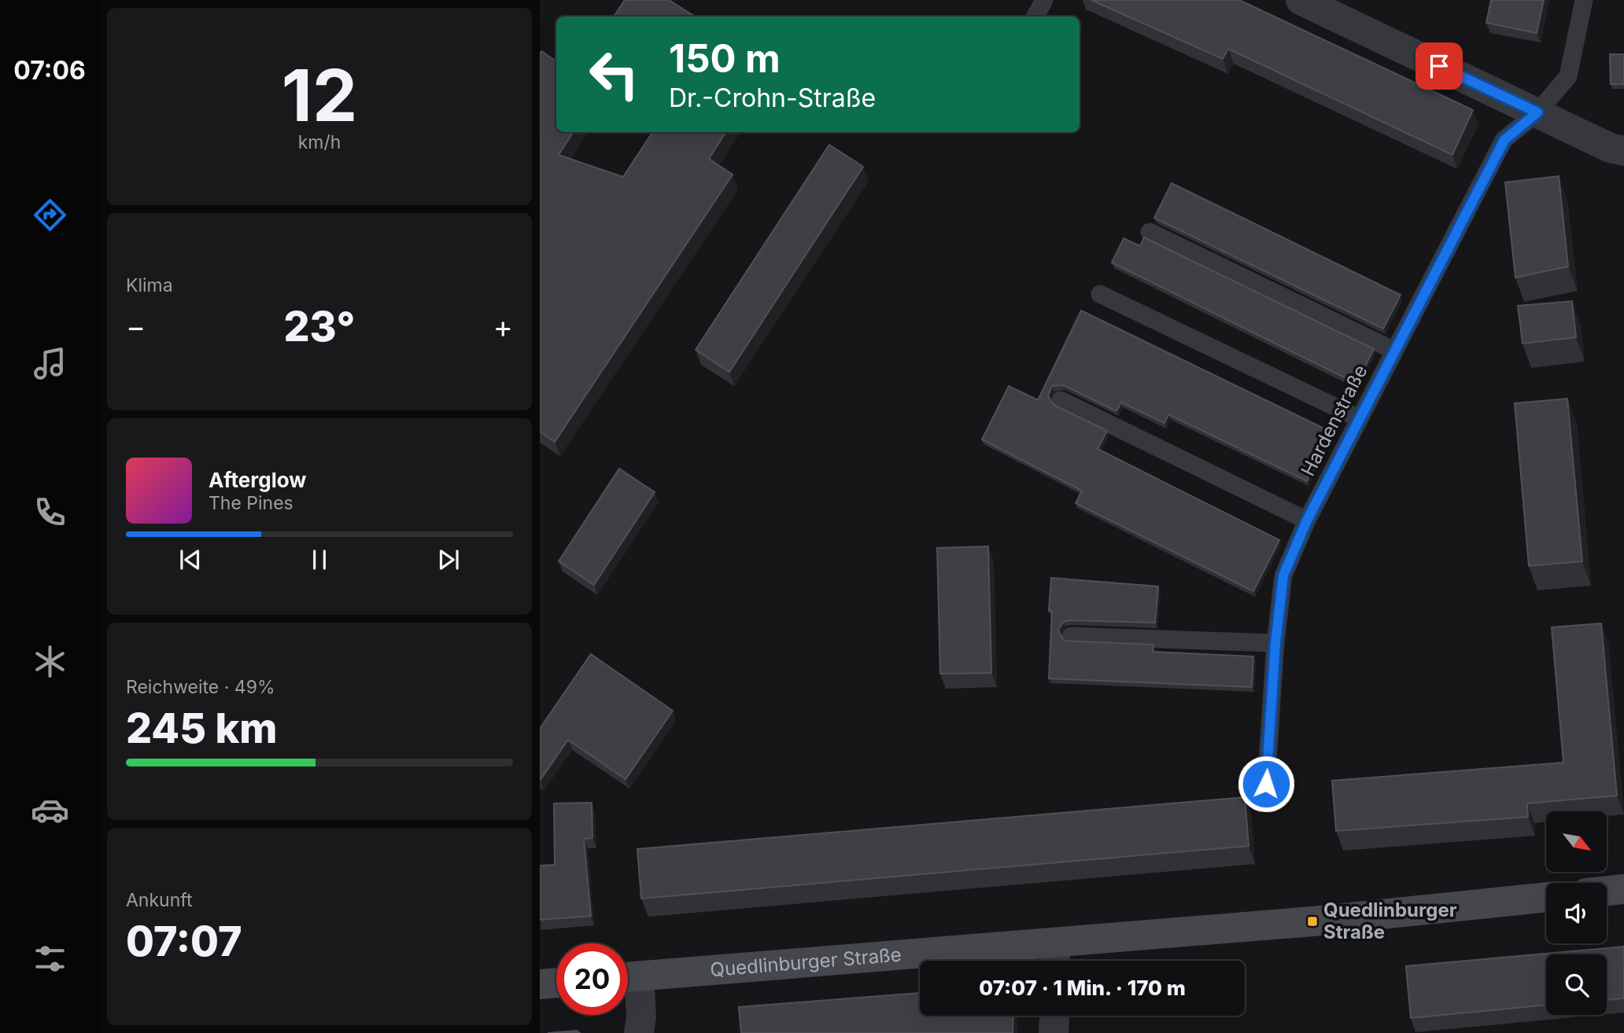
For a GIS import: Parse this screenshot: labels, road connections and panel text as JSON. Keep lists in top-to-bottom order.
{
  "streets": {
    "main road": ["Quedlinburger Straße"],
    "lane": ["Hardenstraße"]
  },
  "places": {
    "transit": ["Quedlinburger Straße"]
  },
  "north": "bottom right",
  "page": {
    "tabs": "07:06",
    "tile": [
      ["12", "km/h"],
      "Klima",
      ["Reichweite · 49%", "245 km"],
      ["Ankunft", "07:07"]
    ],
    "turn": ["150 m", "Dr.-Crohn-Straße"],
    "heat": ["−", "23°", "+"],
    "song": ["Afterglow", "The Pines"],
    "limit": "20",
    "trip": "07:07 · 1 Min. · 170 m"
  }
}
